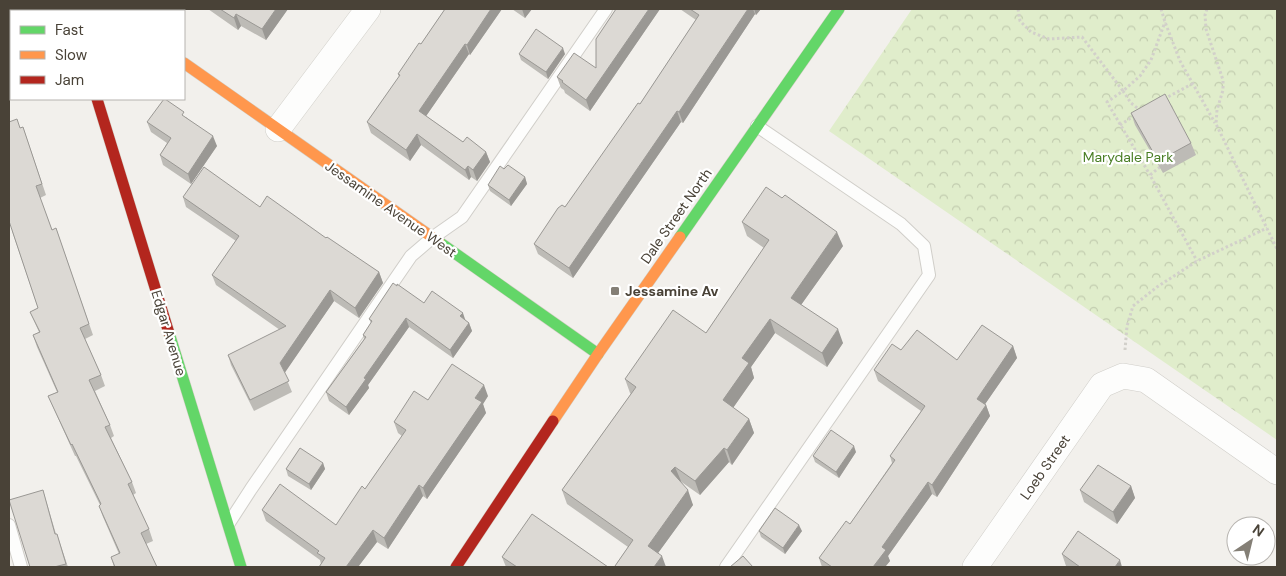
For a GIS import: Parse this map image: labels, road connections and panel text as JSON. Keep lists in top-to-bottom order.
{
  "streets": {
    "street": [
      "Jessamine Avenue West",
      "Dale Street North",
      "Edgar Avenue",
      "Loeb Street"
    ]
  },
  "crossings": [
    ["Jessamine Avenue West", "Dale Street North"]
  ],
  "parks": ["Marydale Park"],
  "places": {
    "transit": ["Jessamine Av"]
  },
  "legend": ["Fast", "Slow", "Jam"],
  "north": "top right"
}
